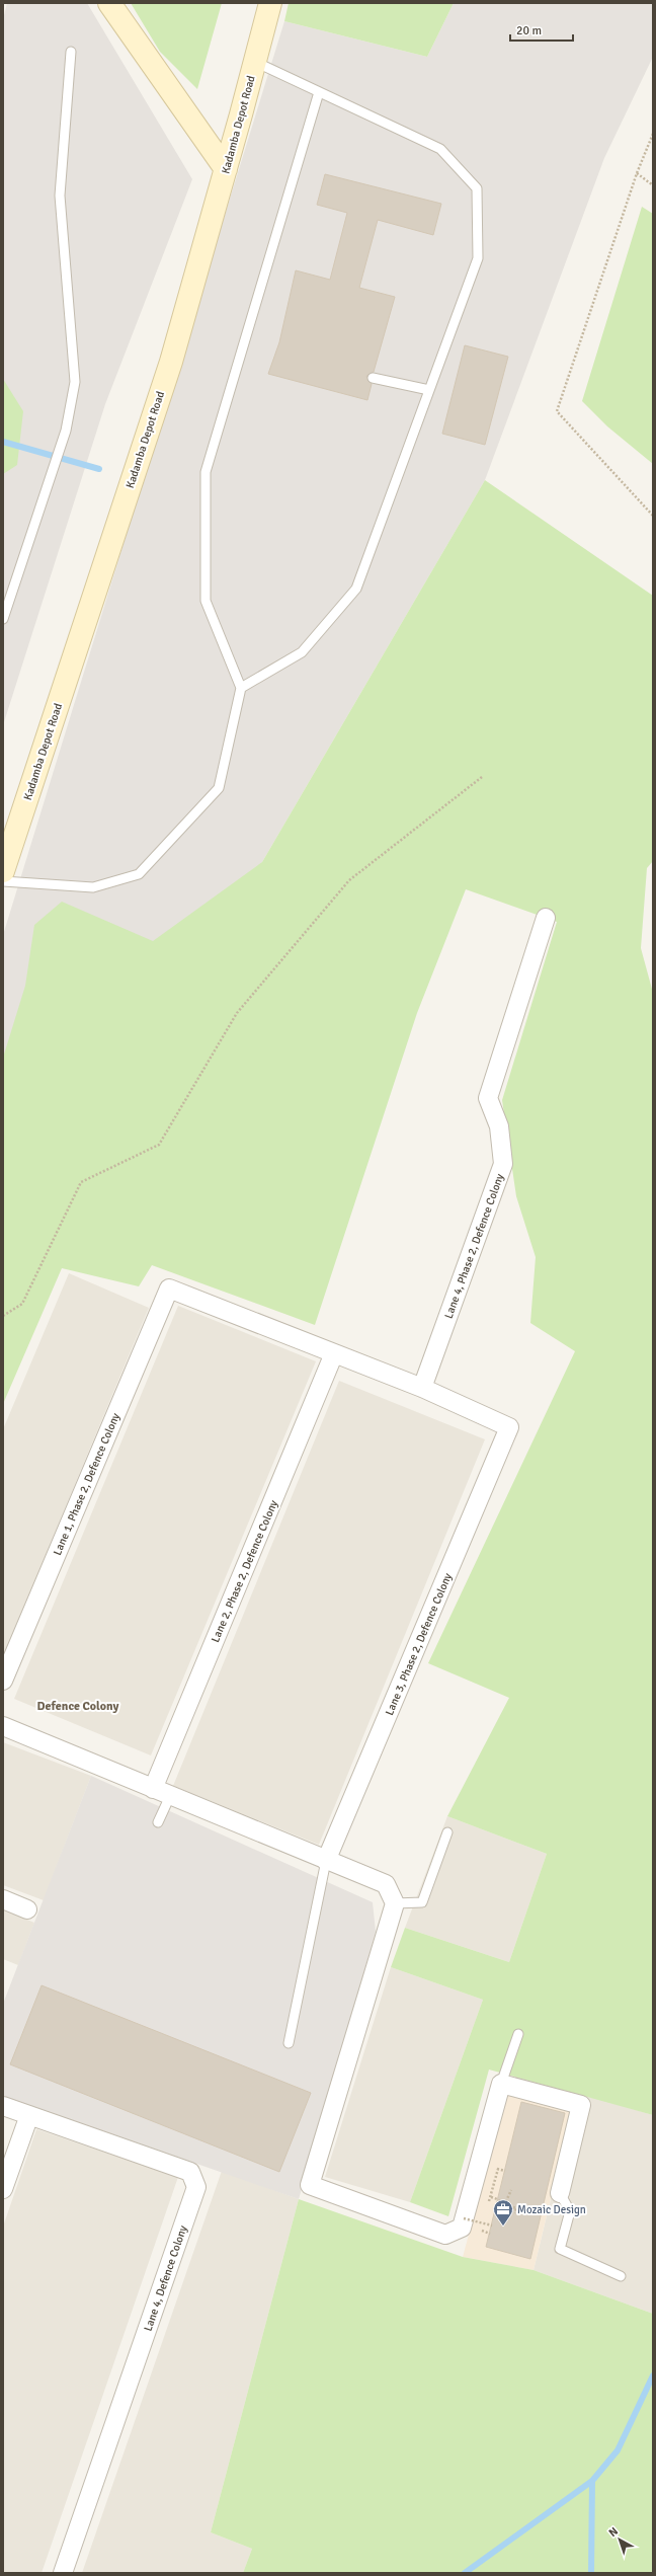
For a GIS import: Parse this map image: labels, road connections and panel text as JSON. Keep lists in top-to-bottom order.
{
  "streets": {
    "street": [
      "Kadamba Depot Road",
      "Lane 4, Phase 2, Defence Colony",
      "Lane 1, Phase 2, Defence Colony",
      "Lane 2, Phase 2, Defence Colony",
      "Lane 3, Phase 2, Defence Colony",
      "Lane 4, Defence Colony"
    ]
  },
  "crossings": [
    ["Lane 4, Phase 2, Defence Colony", "Lane 3, Phase 2, Defence Colony"],
    ["Lane 1, Phase 2, Defence Colony", "Lane 2, Phase 2, Defence Colony"]
  ],
  "districts": ["Defence Colony"],
  "places": {
    "office": ["Mozaic Design"]
  },
  "scale_bar": "20 m",
  "north": "top left"
}
